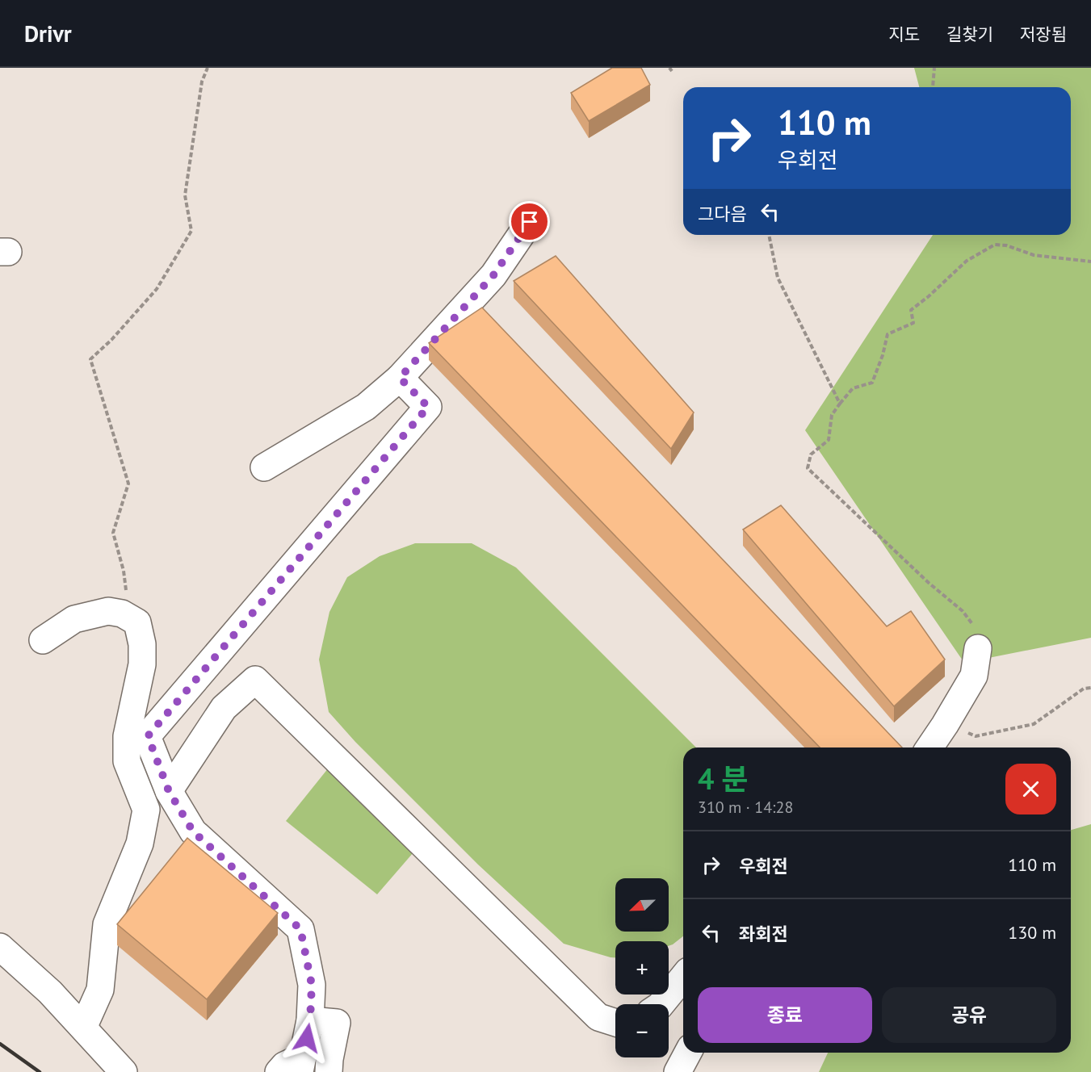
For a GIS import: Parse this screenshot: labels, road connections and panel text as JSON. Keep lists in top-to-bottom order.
{
  "north": "bottom left",
  "page": {
    "header": "Drivr",
    "nav": ["지도", "길찾기", "저장됨"],
    "turn": ["110 m", "우회전"],
    "then": "그다음",
    "heading": ["4 분", "310 m · 14:28"],
    "list": [
      {
        "name": "우회전",
        "value": "110 m"
      },
      {
        "name": "좌회전",
        "value": "130 m"
      }
    ],
    "map_buttons": ["+", "−"],
    "buttons": ["종료", "공유"]
  }
}
